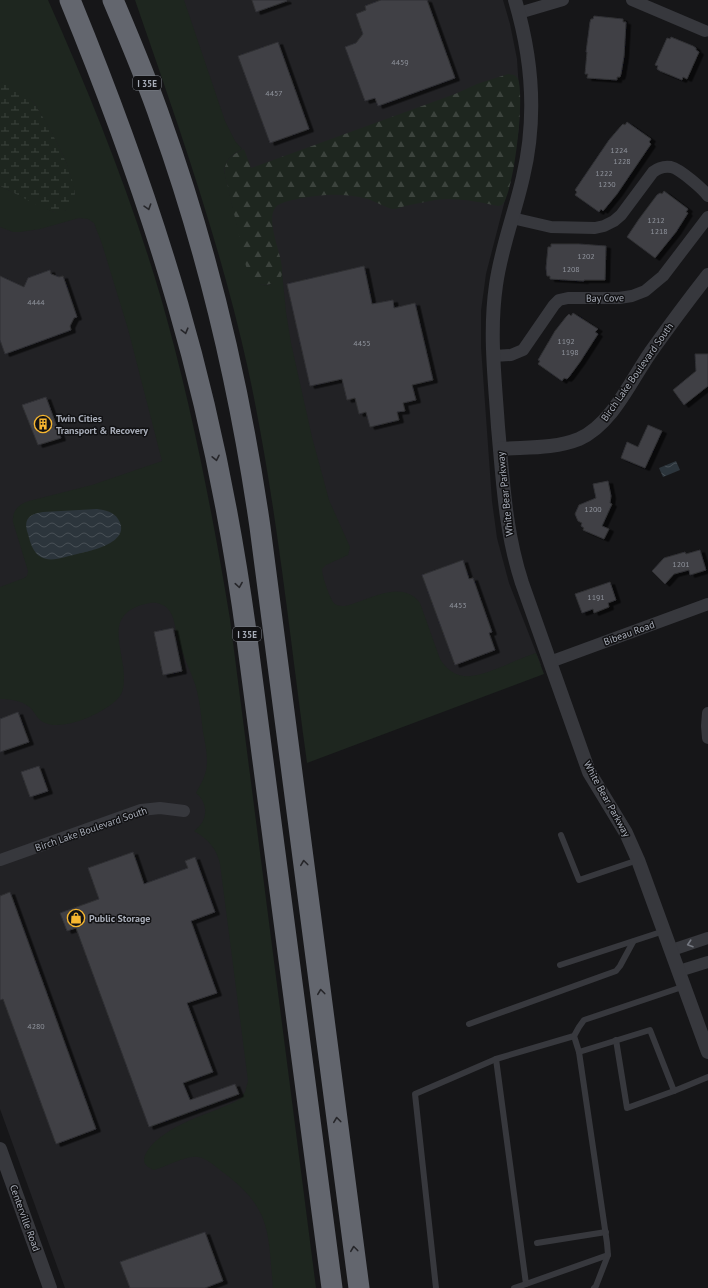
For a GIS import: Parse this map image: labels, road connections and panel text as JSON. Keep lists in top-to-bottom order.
{
  "streets": {
    "highway": ["I 35E"],
    "street": [
      "Bay Cove",
      "Birch Lake Boulevard South",
      "White Bear Parkway",
      "Bibeau Road",
      "Centerville Road"
    ]
  },
  "crossings": [
    ["Bay Cove", "White Bear Parkway"],
    ["Birch Lake Boulevard South", "White Bear Parkway"],
    ["White Bear Parkway", "Bibeau Road"]
  ],
  "places": {
    "building": ["Twin Cities Transport & Recovery"],
    "shop": ["Public Storage"]
  },
  "house_numbers": [
    "4459",
    "4457",
    "1224",
    "1228",
    "1222",
    "1230",
    "1212",
    "1218",
    "1202",
    "1208",
    "4444",
    "1192",
    "4455",
    "1198",
    "1200",
    "1201",
    "1191",
    "4453",
    "4280"
  ]
}
